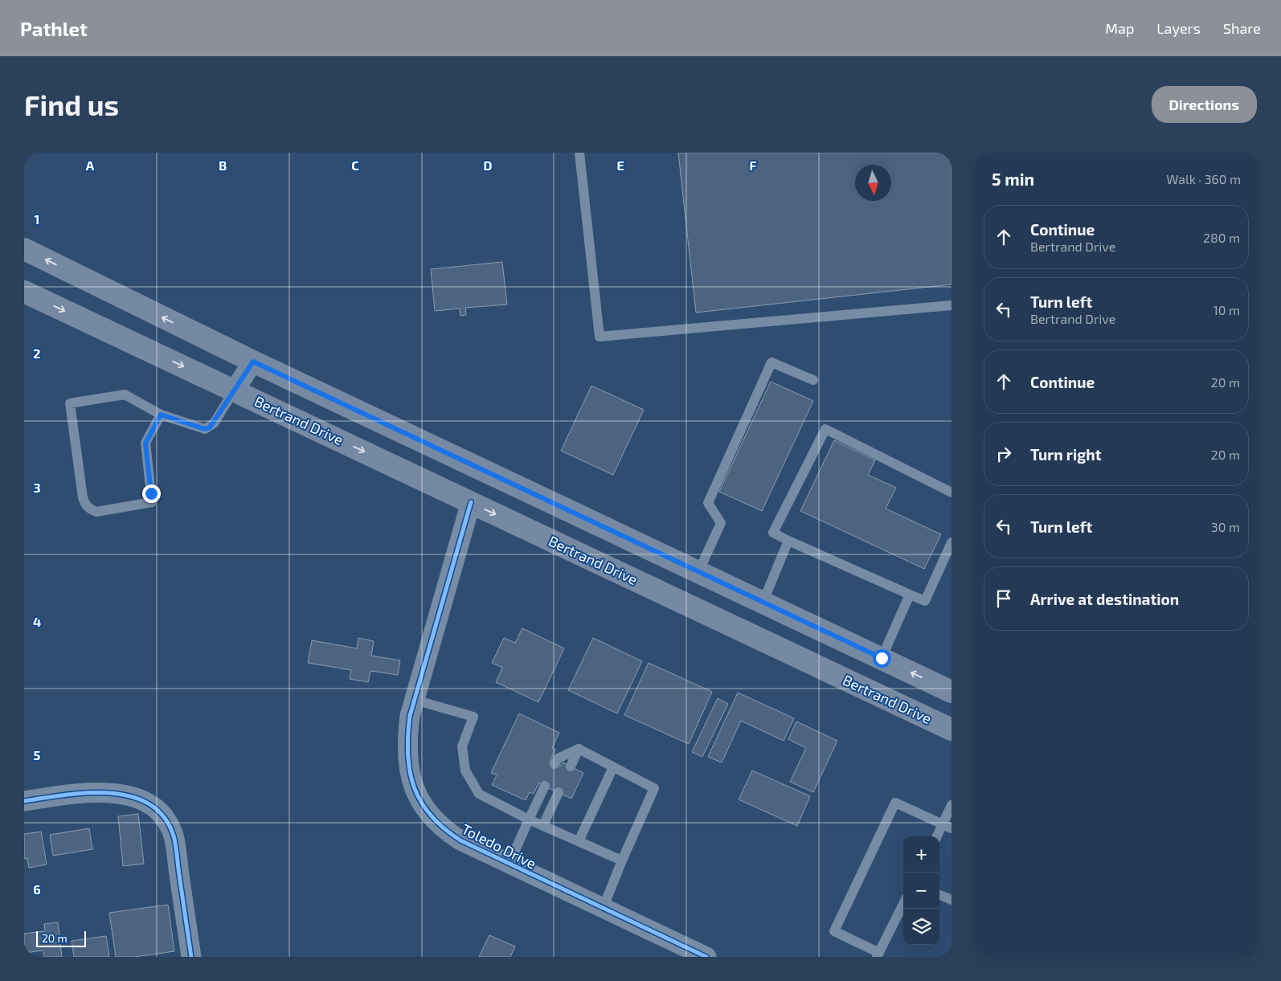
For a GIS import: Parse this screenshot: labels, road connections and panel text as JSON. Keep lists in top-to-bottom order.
{
  "streets": {
    "main road": ["Bertrand Drive"],
    "street": ["Toledo Drive"]
  },
  "crossings": [
    ["Bertrand Drive", "Toledo Drive"]
  ],
  "scale_bar": "20 m",
  "north": "bottom",
  "page": {
    "header": "Pathlet",
    "nav": ["Map", "Layers", "Share"],
    "buttons": "Directions",
    "title": "Find us",
    "heading": ["5 min", "Walk · 360 m"],
    "list": [
      ["Continue", "Bertrand Drive", "280 m"],
      ["Turn left", "Bertrand Drive", "10 m"],
      ["Continue", "20 m"],
      ["Turn right", "20 m"],
      ["Turn left", "30 m"],
      "Arrive at destination"
    ],
    "map_buttons": ["+", "−"],
    "scale": "20 m"
  },
  "grid": {
    "columns": [
      "A",
      "B",
      "C",
      "D",
      "E",
      "F"
    ],
    "rows": [
      "1",
      "2",
      "3",
      "4",
      "5",
      "6"
    ]
  }
}
